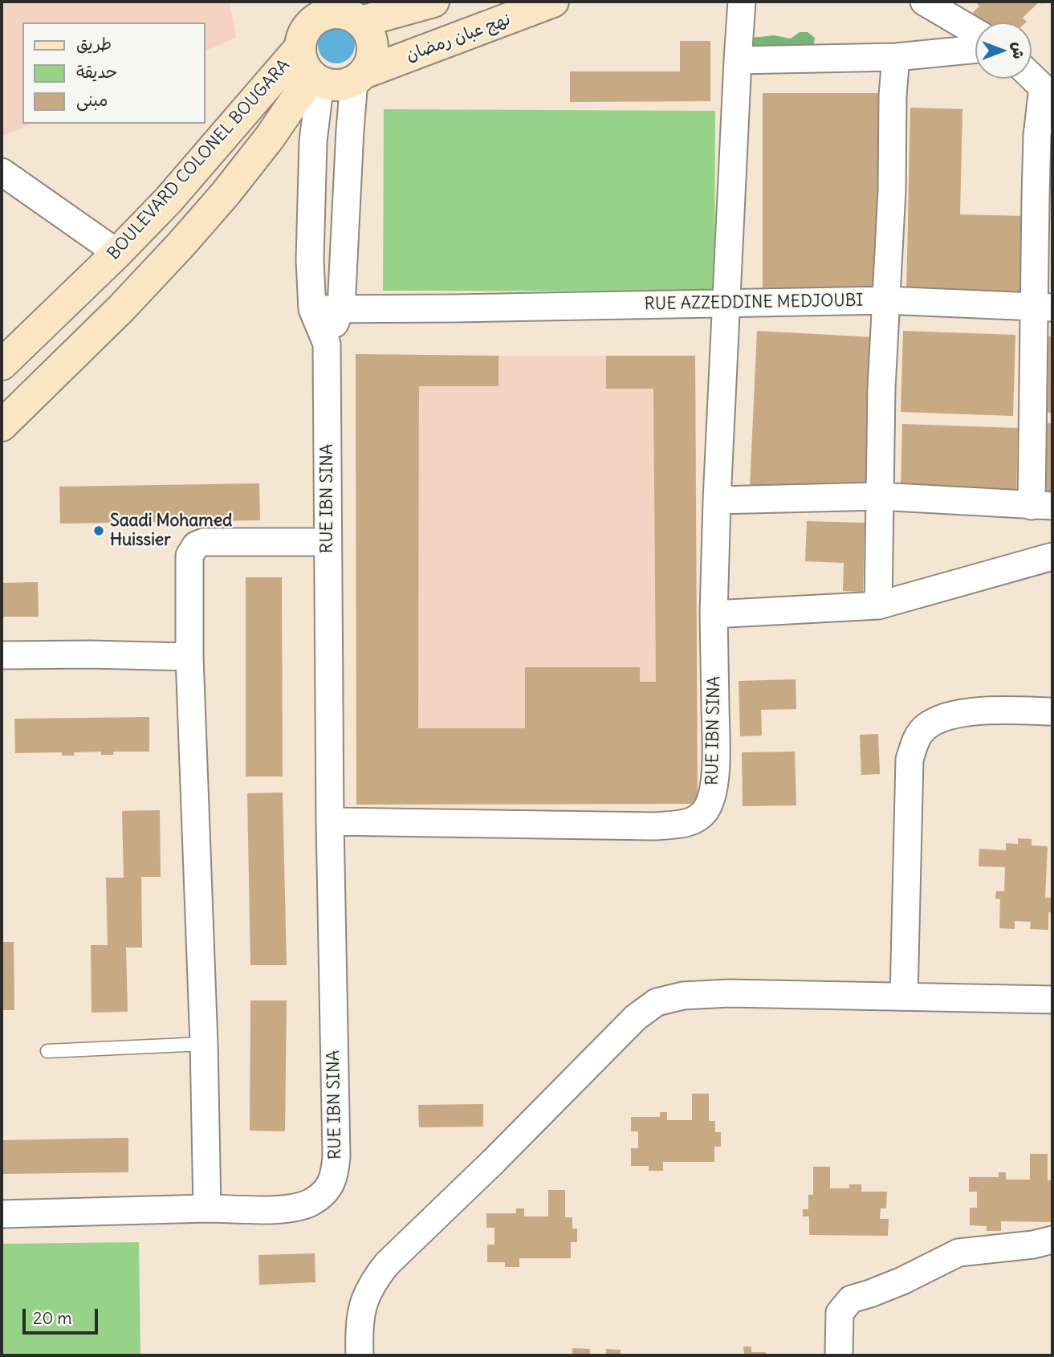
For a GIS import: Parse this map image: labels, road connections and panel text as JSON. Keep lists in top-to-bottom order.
{
  "streets": {
    "main road": ["نهج عبان رمضان", "BOULEVARD COLONEL BOUGARA"],
    "street": ["RUE AZZEDDINE MEDJOUBI", "RUE IBN SINA"]
  },
  "crossings": [
    ["نهج عبان رمضان", "BOULEVARD COLONEL BOUGARA"],
    ["RUE AZZEDDINE MEDJOUBI", "RUE IBN SINA"]
  ],
  "places": ["Saadi Mohamed Huissier"],
  "legend": ["طريق", "حديقة", "مبنى"],
  "scale_bar": "20 m",
  "north": "right"
}
